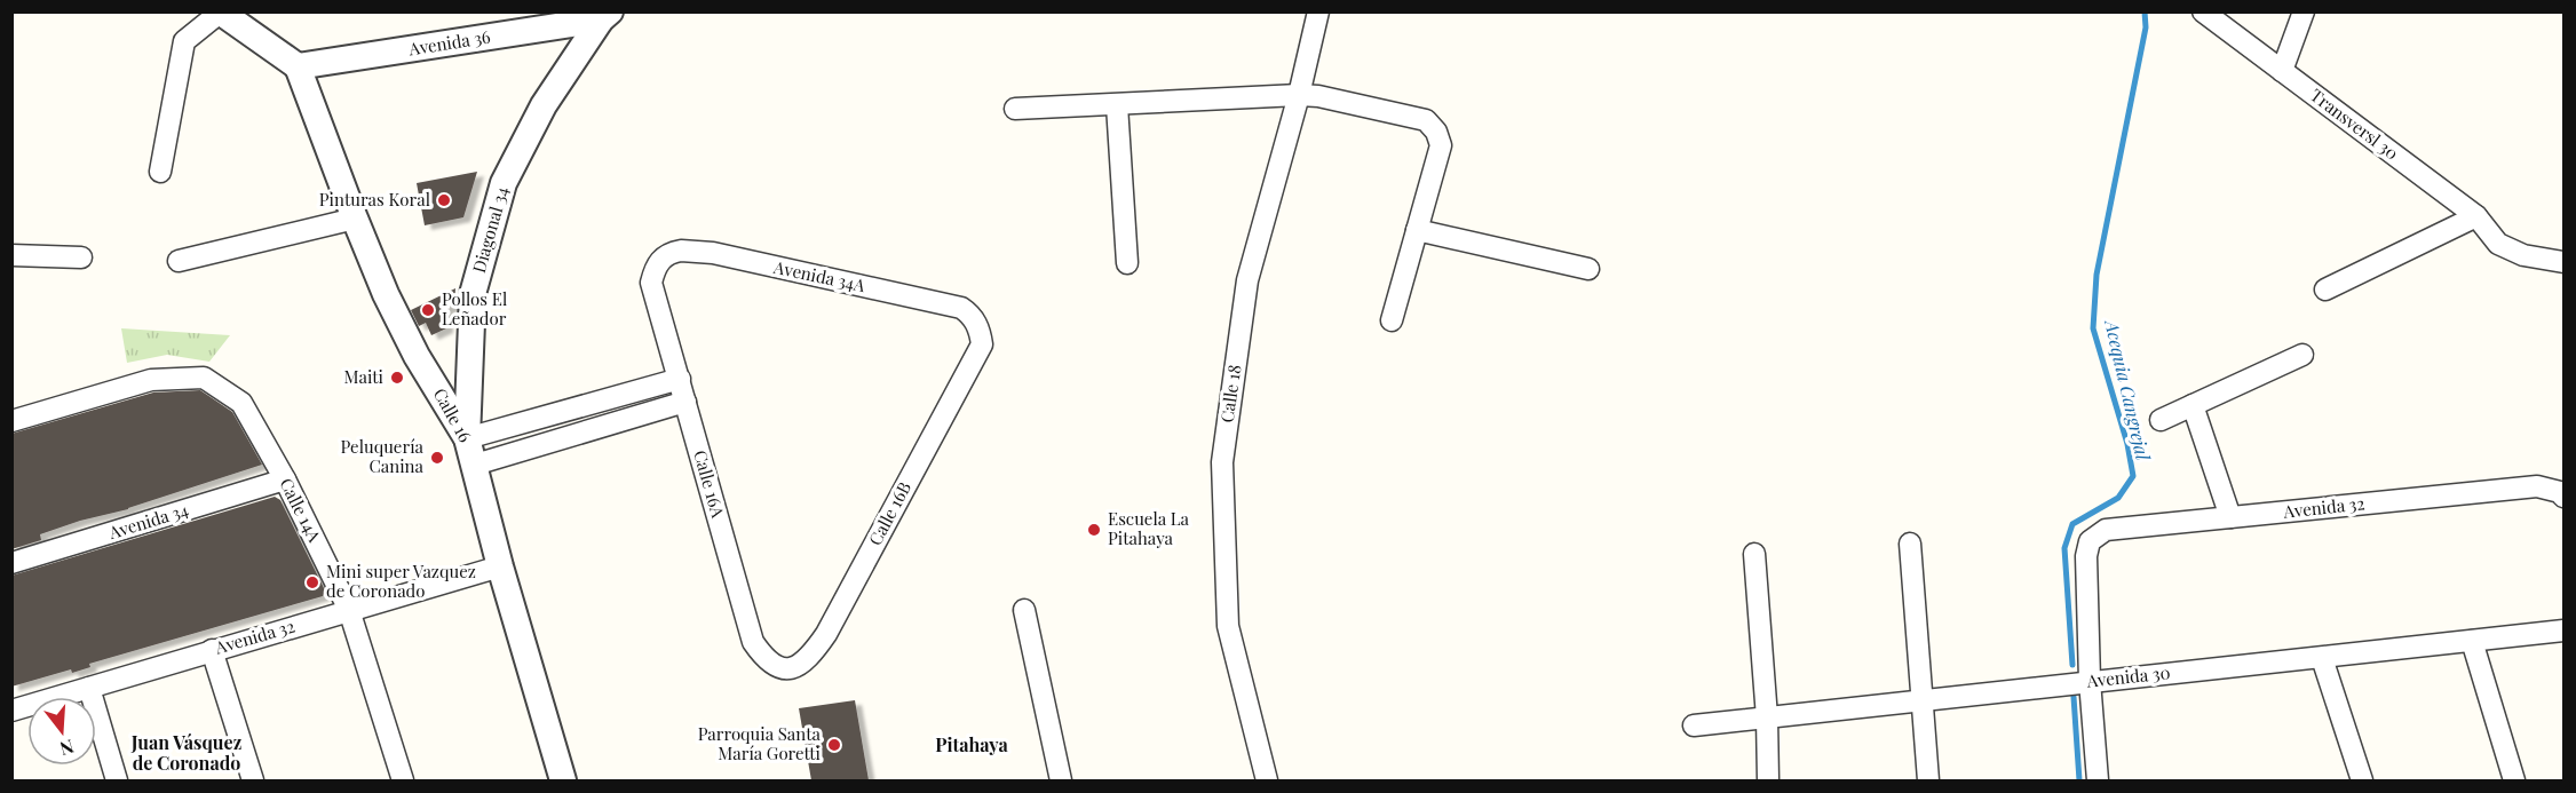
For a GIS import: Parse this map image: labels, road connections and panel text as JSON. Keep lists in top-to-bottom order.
{
  "streets": {
    "street": [
      "Avenida 36",
      "Transversl 30",
      "Diagonal 34",
      "Avenida 34A",
      "Calle 18",
      "Calle 16",
      "Calle 16A",
      "Avenida 32",
      "Calle 14A",
      "Calle 16B",
      "Avenida 34",
      "Avenida 30"
    ]
  },
  "crossings": [
    ["Avenida 36", "Diagonal 34"],
    ["Avenida 36", "Calle 16"],
    ["Diagonal 34", "Calle 16"],
    ["Avenida 34A", "Calle 16A"],
    ["Avenida 34A", "Calle 16B"],
    ["Calle 16", "Avenida 32"],
    ["Calle 16A", "Calle 16B"],
    ["Avenida 32", "Calle 14A"],
    ["Avenida 32", "Avenida 30"],
    ["Calle 14A", "Avenida 34"]
  ],
  "districts": ["Juan Vásquez de Coronado", "Pitahaya"],
  "water": ["Acequia Cangrejal"],
  "places": [
    "Pinturas Koral",
    "Pollos El Leñador",
    "Maiti",
    "Peluquería Canina",
    "Escuela La Pitahaya",
    "Mini super Vazquez de Coronado",
    "Parroquia Santa María Goretti"
  ],
  "north": "bottom"
}
